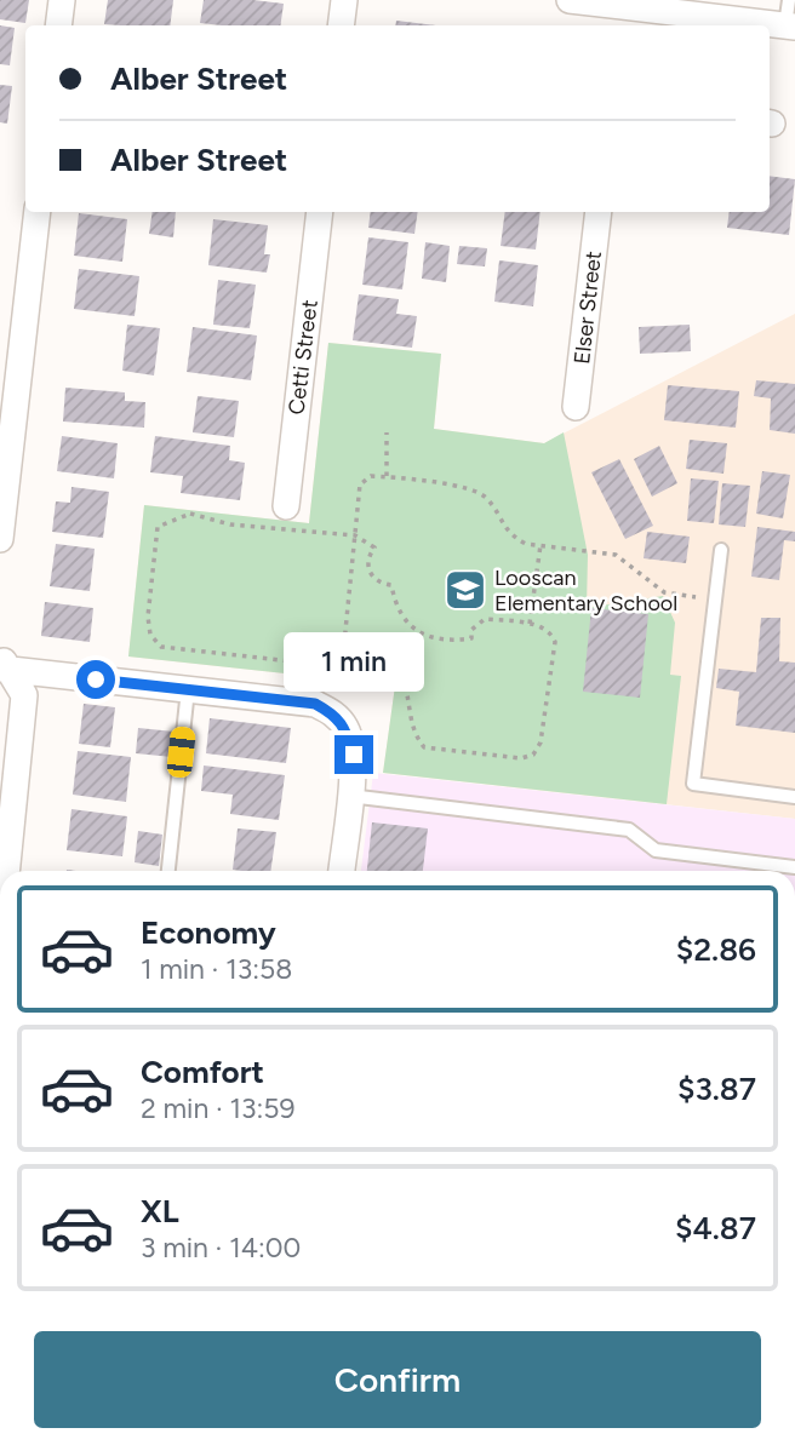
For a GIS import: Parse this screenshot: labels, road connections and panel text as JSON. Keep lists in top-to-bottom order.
{
  "streets": {
    "street": ["Elser Street", "Cetti Street"]
  },
  "places": {
    "school or university": ["Looscan Elementary School"]
  },
  "page": {
    "banner": ["Alber Street", "Alber Street"],
    "bubble": "1 min",
    "list": [
      {
        "name": "Economy",
        "note": "1 min · 13:58",
        "value": "$2.86"
      },
      {
        "name": "Comfort",
        "note": "2 min · 13:59",
        "value": "$3.87"
      },
      {
        "name": "XL",
        "note": "3 min · 14:00",
        "value": "$4.87"
      }
    ],
    "buttons": "Confirm"
  }
}
